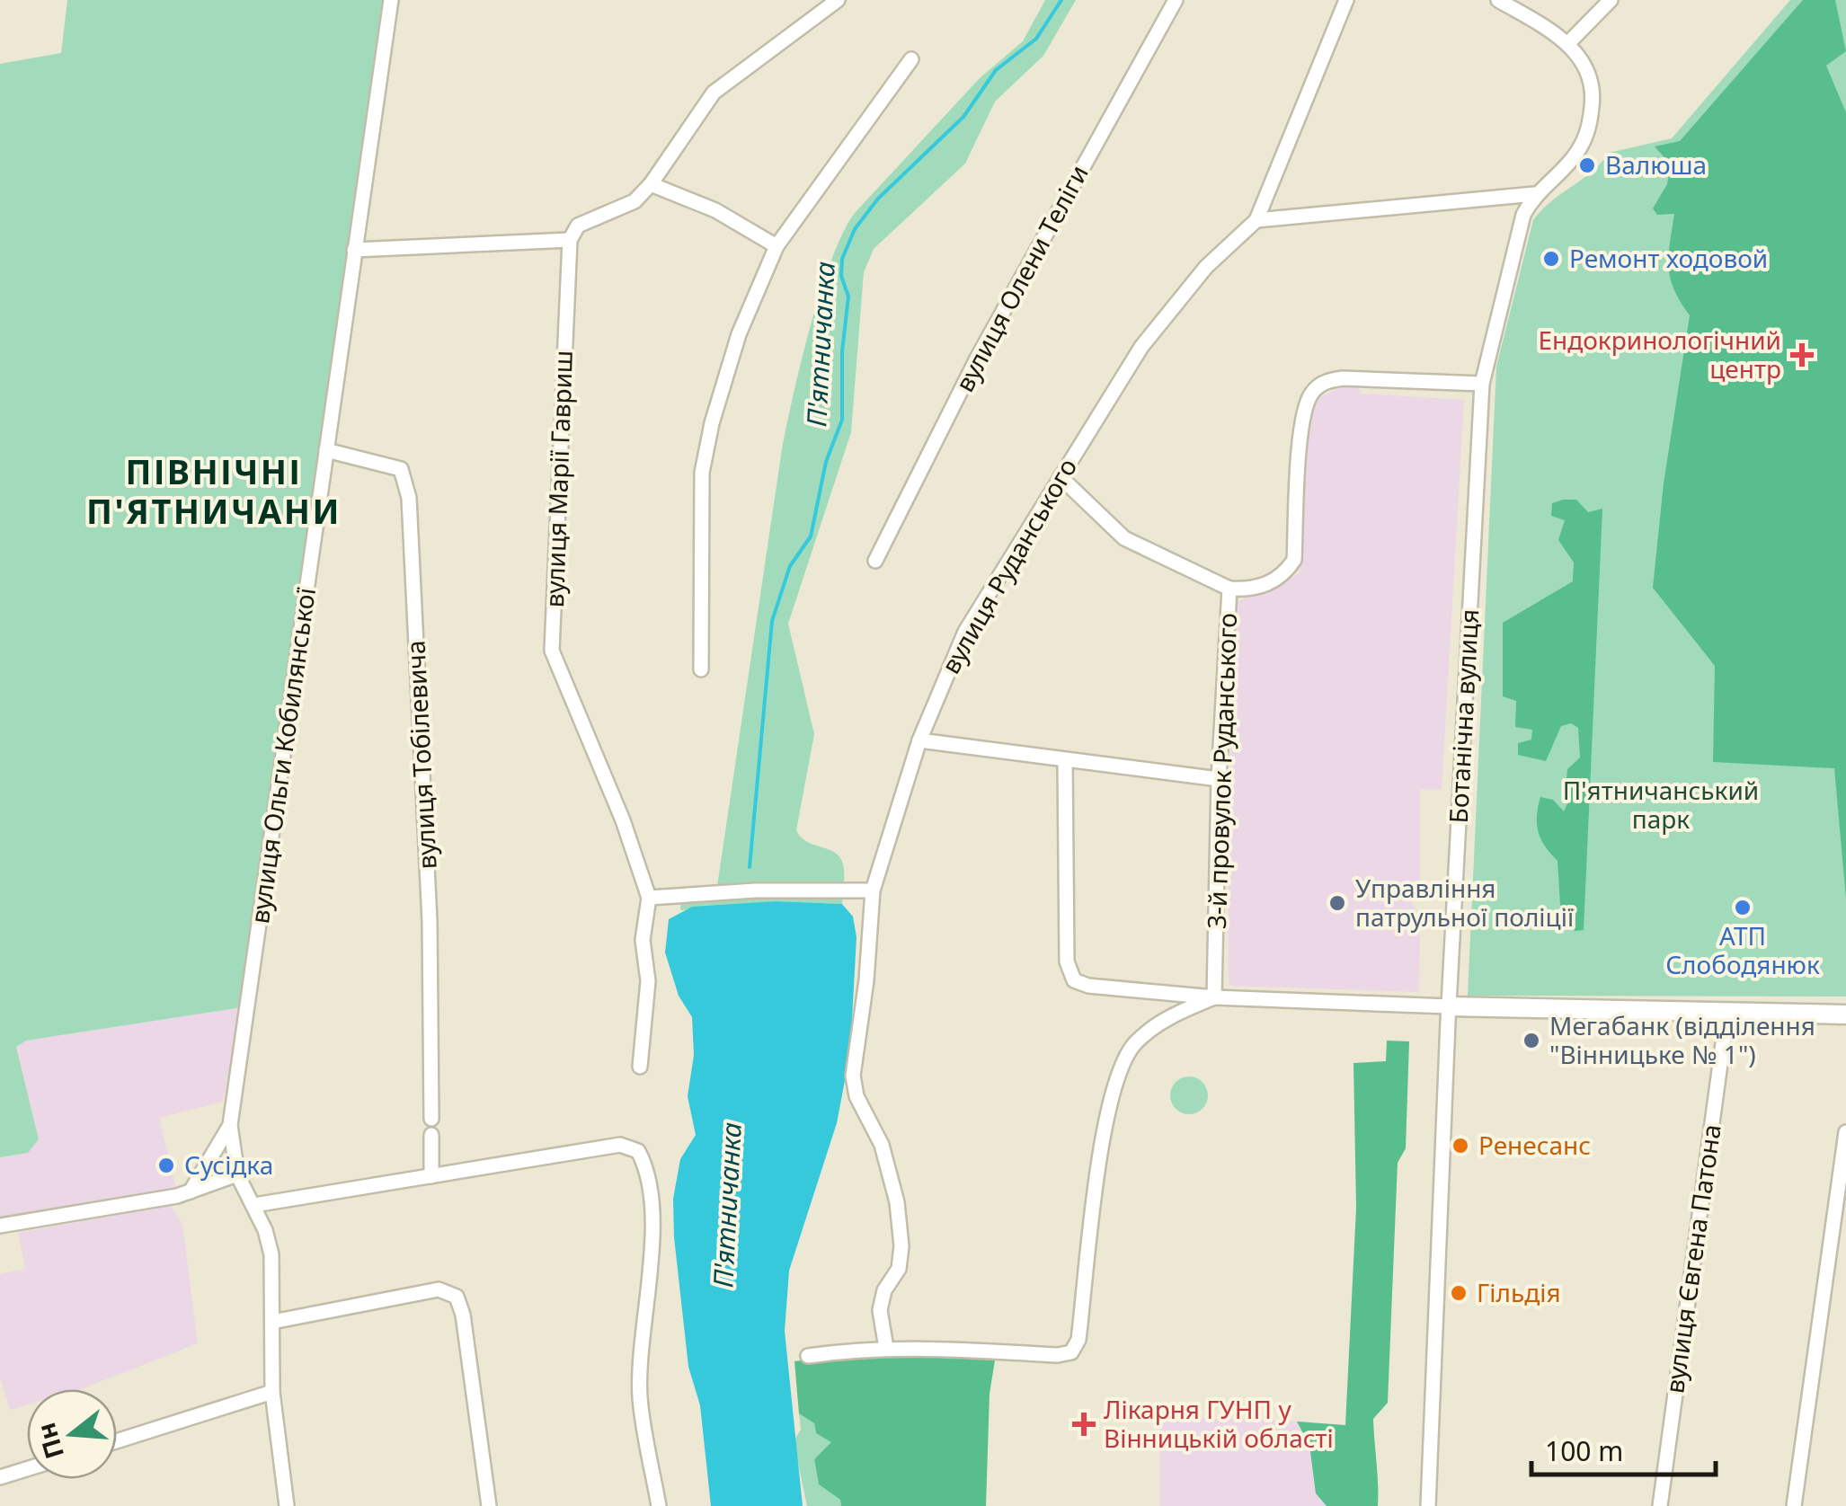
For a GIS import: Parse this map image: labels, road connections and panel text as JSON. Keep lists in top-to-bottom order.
{
  "streets": {
    "street": [
      "вулиця Олени Теліги",
      "вулиця Марії Гавриш",
      "вулиця Руданського",
      "Ботанічна вулиця",
      "вулиця Тобілевича",
      "вулиця Ольги Кобилянської",
      "3-й провулок Руданського",
      "вулиця Євгена Патона"
    ]
  },
  "crossings": [
    ["вулиця Руданського", "3-й провулок Руданського"],
    ["вулиця Тобілевича", "вулиця Ольги Кобилянської"]
  ],
  "districts": ["ПІВНІЧНІ П'ЯТНИЧАНИ"],
  "water": ["П'ятничанка"],
  "parks": ["П'ятничанський парк"],
  "places": {
    "other": [
      "Валюша",
      "Ремонт ходовой",
      "Управління патрульної поліції",
      "АТП Слободянюк",
      "Мегабанк (відділення \"Вінницьке № 1\")",
      "Ренесанс",
      "Сусідка",
      "Гільдія"
    ],
    "health": ["Ендокринологічний центр", "Лікарня ГУНП у Вінницькій області"]
  },
  "scale_bar": "100 m",
  "north": "left"
}
